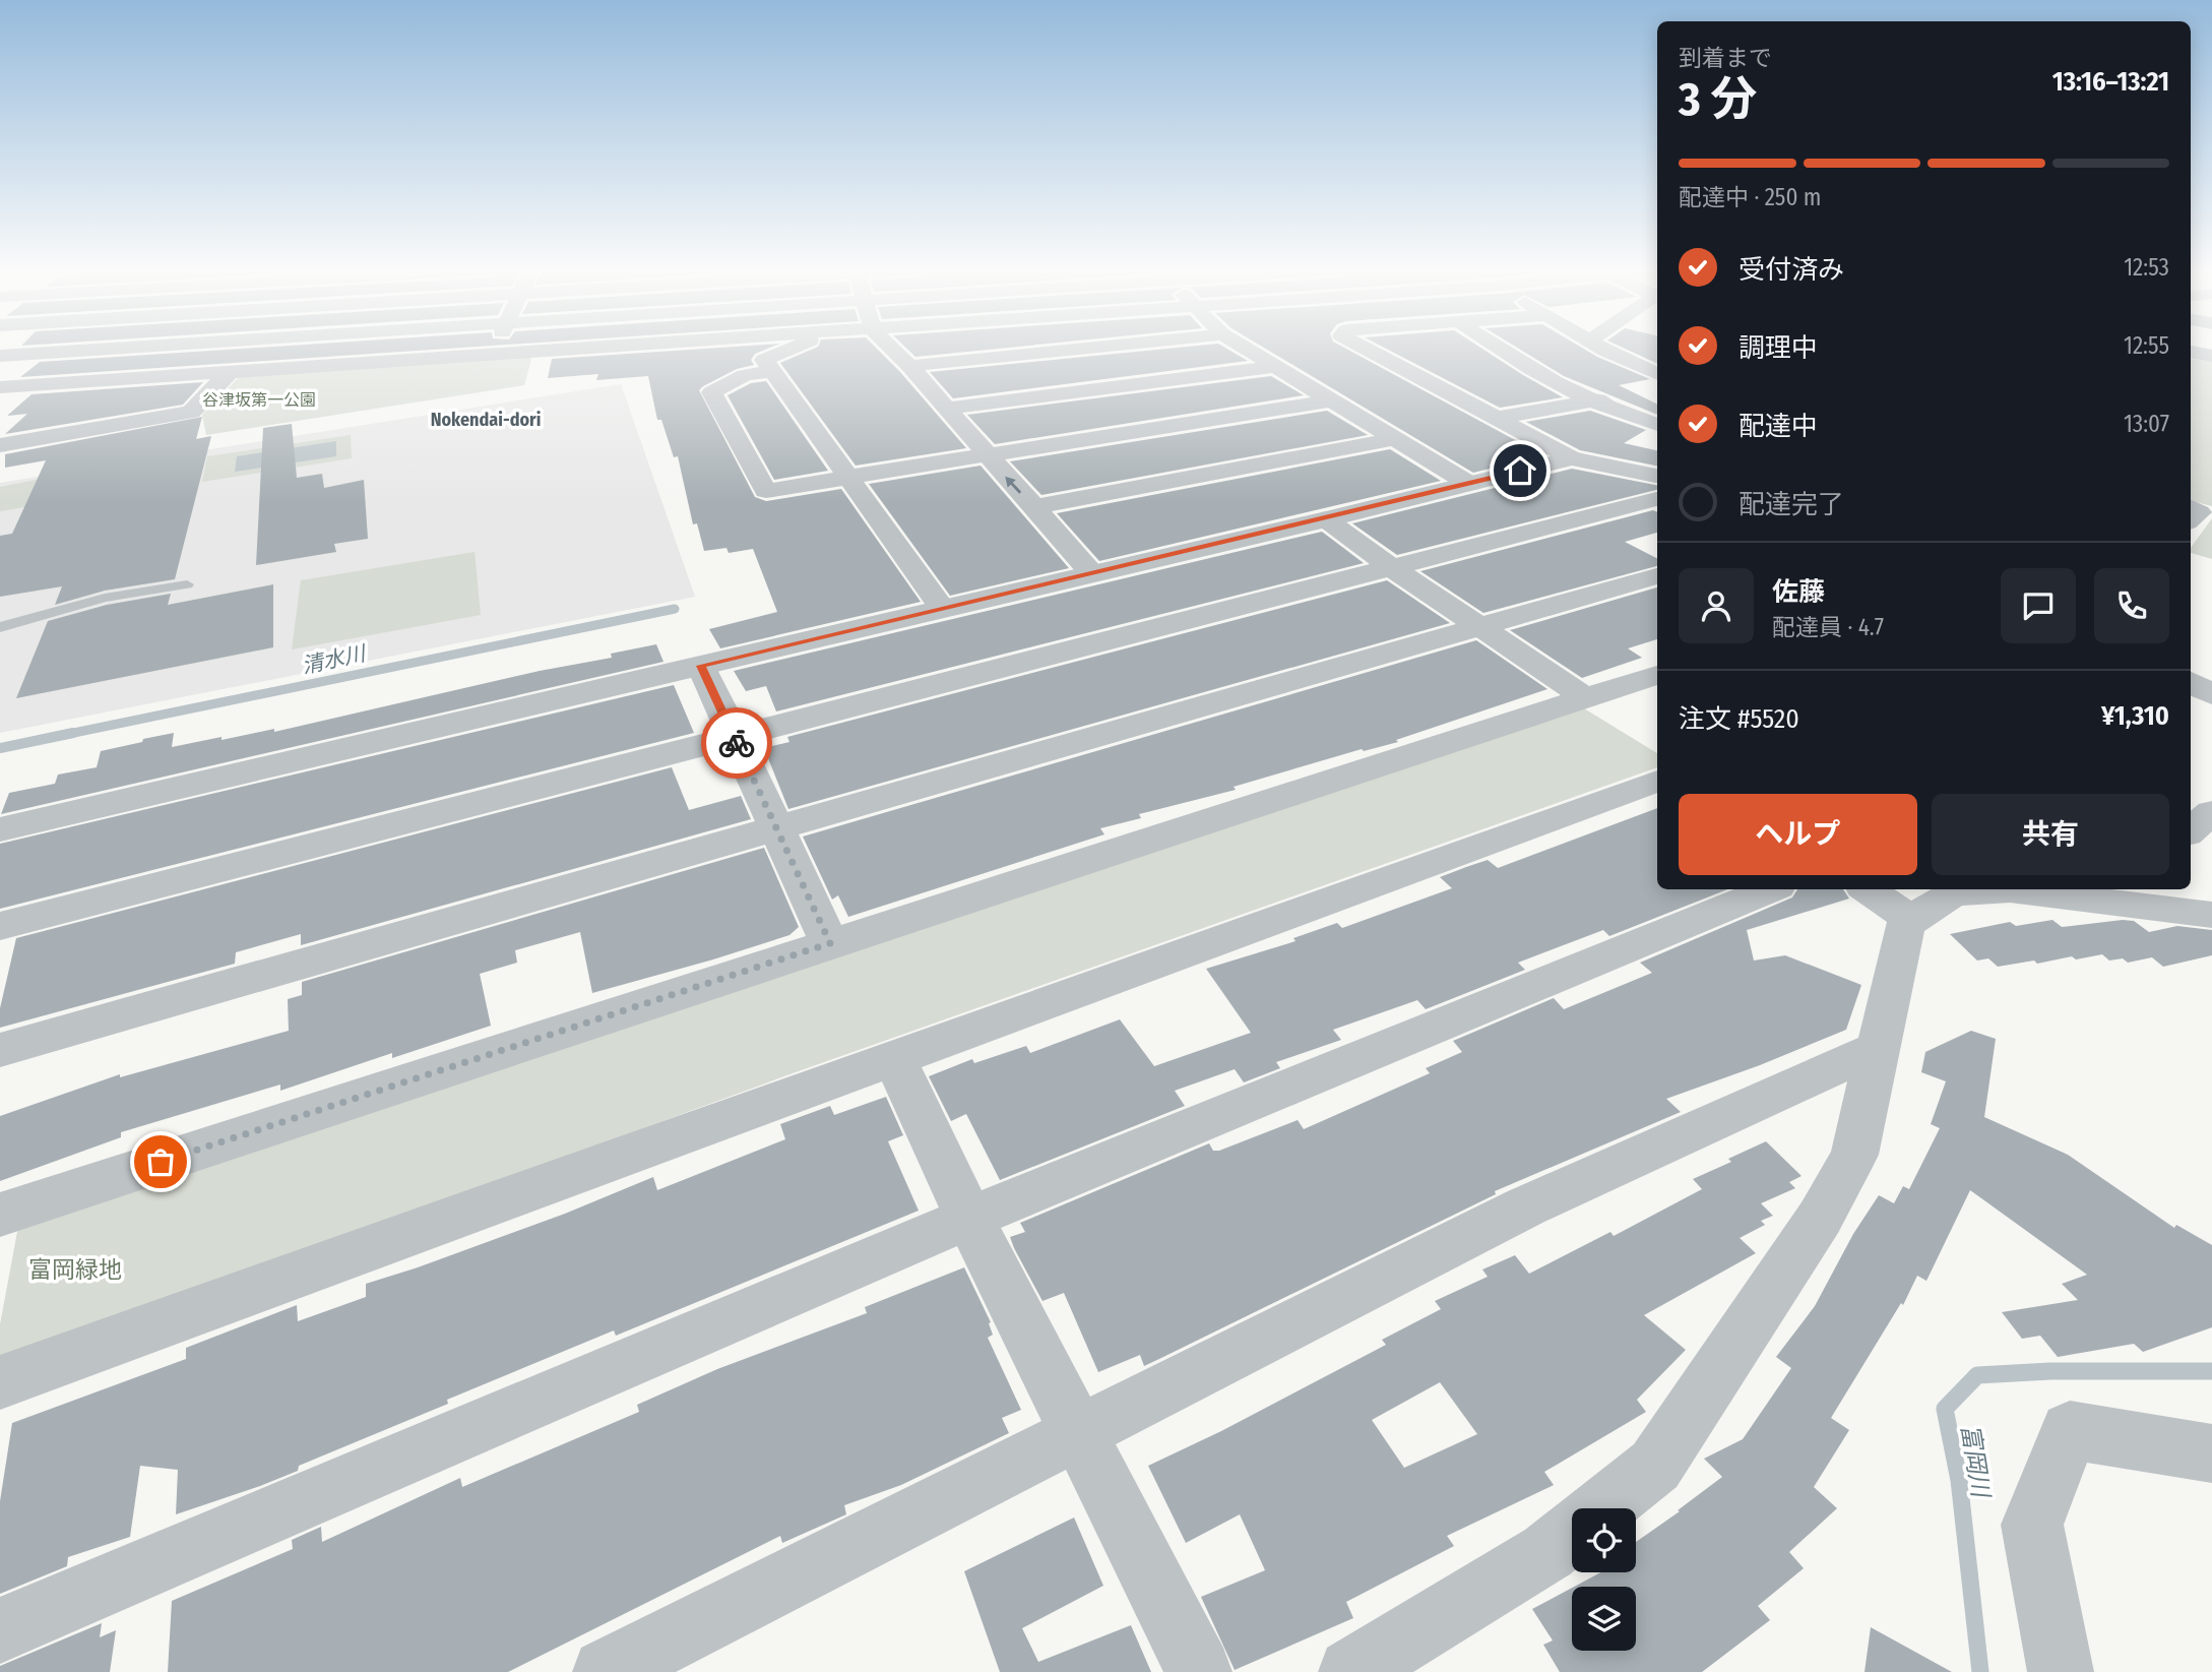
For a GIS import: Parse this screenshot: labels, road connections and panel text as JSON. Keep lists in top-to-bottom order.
{
  "districts": ["Nokendai-dori"],
  "water": ["清水川", "富岡川"],
  "parks": ["谷津坂第一公園", "富岡緑地"],
  "page": {
    "heading": ["3 分", "到着まで", "13:16–13:21"],
    "panel": [
      "佐藤",
      "配達員 · 4.7",
      "注文 #5520",
      "¥1,310"
    ],
    "bar": "配達中 · 250 m",
    "list": [
      ["受付済み", "12:53"],
      ["調理中", "12:55"],
      ["配達中", "13:07"],
      "配達完了"
    ],
    "buttons": ["ヘルプ", "共有"]
  }
}
